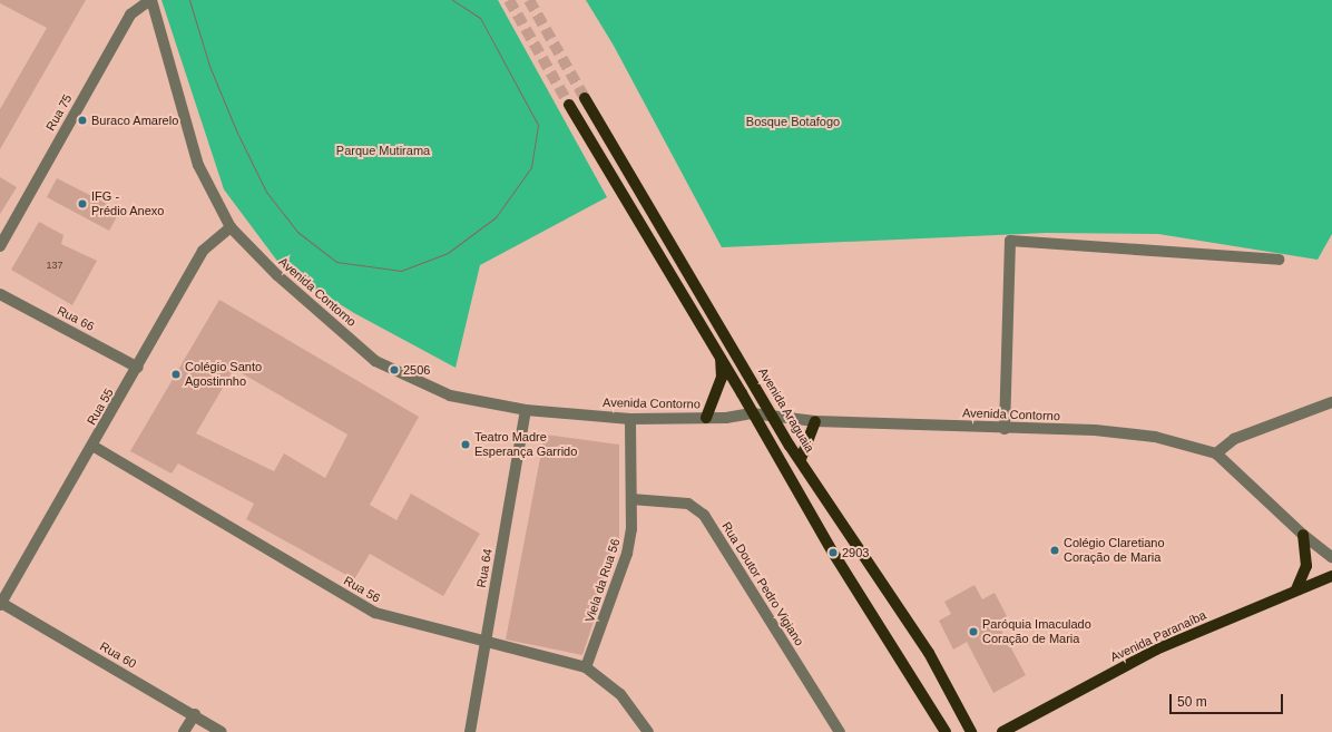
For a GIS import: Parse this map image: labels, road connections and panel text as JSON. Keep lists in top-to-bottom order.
{
  "streets": {
    "main road": ["Avenida Araguaia", "Avenida Paranaíba"],
    "street": [
      "Rua 75",
      "Avenida Contorno",
      "Rua 66",
      "Rua 55",
      "Rua 64",
      "Viela da Rua 56",
      "Rua Doutor Pedro Vigiano",
      "Rua 56",
      "Rua 60"
    ]
  },
  "crossings": [
    ["Rua 75", "Avenida Contorno"],
    ["Avenida Contorno", "Rua 55"],
    ["Avenida Contorno", "Avenida Araguaia"],
    ["Avenida Contorno", "Rua 64"],
    ["Avenida Contorno", "Viela da Rua 56"],
    ["Rua 66", "Rua 55"],
    ["Rua 55", "Rua 56"],
    ["Rua 55", "Rua 60"],
    ["Rua 64", "Rua 56"],
    ["Viela da Rua 56", "Rua Doutor Pedro Vigiano"],
    ["Viela da Rua 56", "Rua 56"]
  ],
  "parks": ["Bosque Botafogo", "Parque Mutirama"],
  "places": [
    "Buraco Amarelo",
    "IFG - Prédio Anexo",
    "2506",
    "Colégio Santo Agostinnho",
    "Teatro Madre Esperança Garrido",
    "Colégio Claretiano Coração de Maria",
    "2903",
    "Paróquia Imaculado Coração de Maria"
  ],
  "house_numbers": ["137"],
  "scale_bar": "50 m"
}
